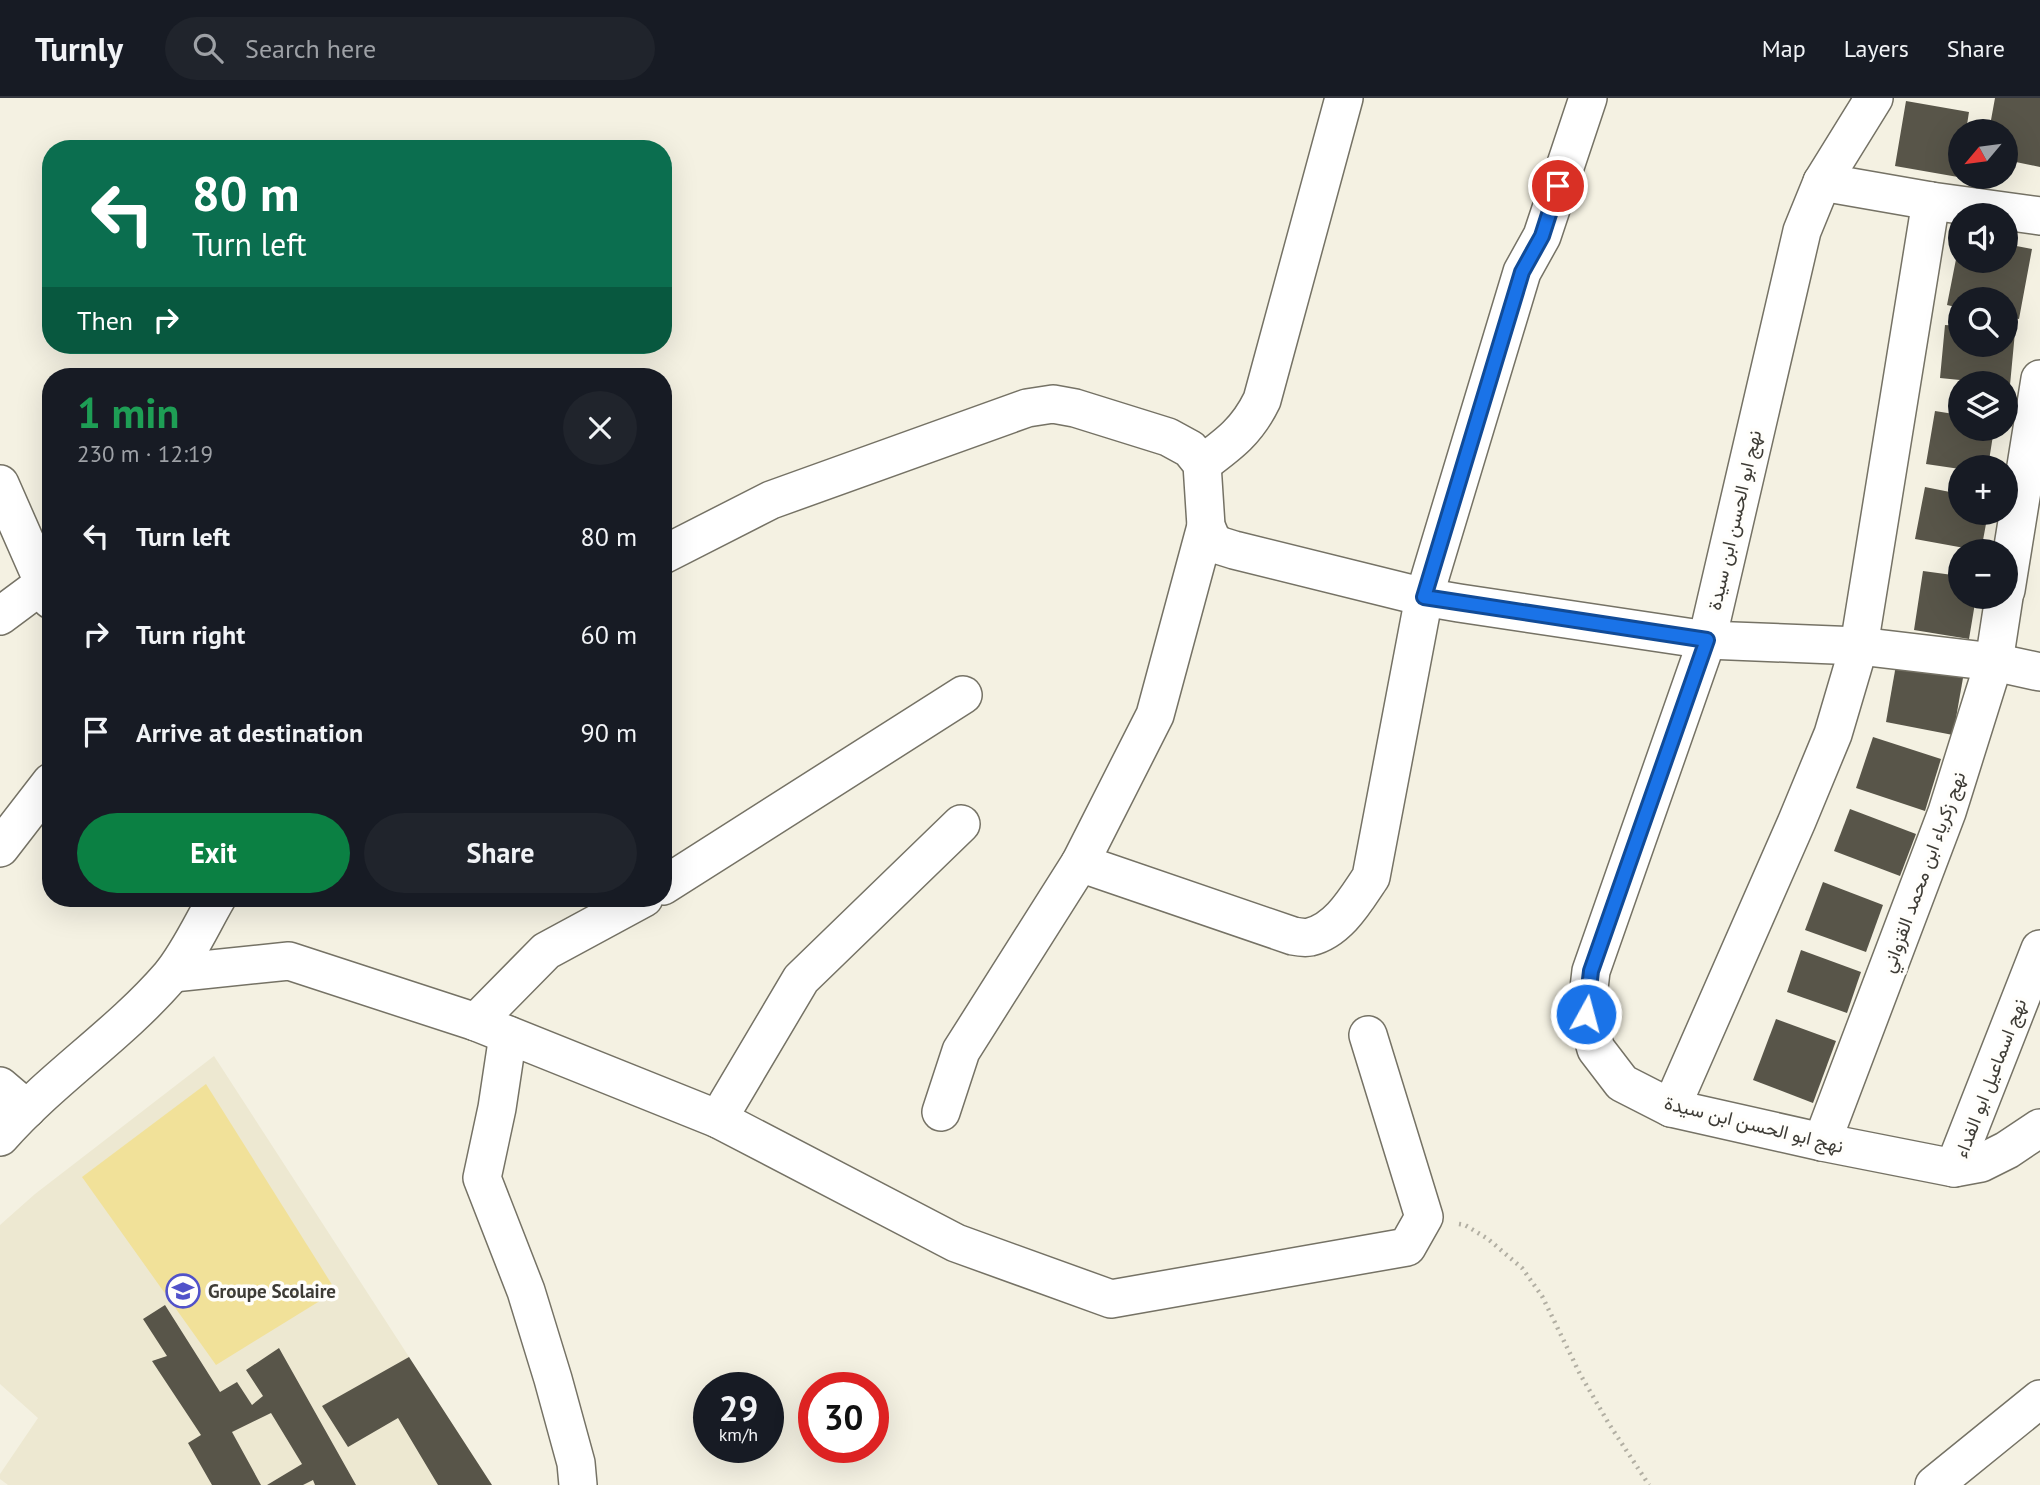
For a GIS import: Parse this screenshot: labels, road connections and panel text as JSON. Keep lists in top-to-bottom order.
{
  "streets": {
    "street": ["نهج ابو الحسن ابن سيدة", "نهج زكرياء ابن محمد القزواني", "نهج اسماعيل ابو الفداء"]
  },
  "crossings": [
    ["نهج ابو الحسن ابن سيدة", "نهج زكرياء ابن محمد القزواني"],
    ["نهج ابو الحسن ابن سيدة", "نهج اسماعيل ابو الفداء"]
  ],
  "places": {
    "school or university": ["Groupe Scolaire"]
  },
  "north": "bottom left",
  "page": {
    "header": "Turnly",
    "search": "Search here",
    "nav": ["Map", "Layers", "Share"],
    "map_buttons": ["+", "−"],
    "turn": ["80 m", "Turn left"],
    "then": "Then",
    "heading": ["1 min", "230 m · 12:19"],
    "list": [
      {
        "name": "Turn left",
        "value": "80 m"
      },
      {
        "name": "Turn right",
        "value": "60 m"
      },
      {
        "name": "Arrive at destination",
        "value": "90 m"
      }
    ],
    "buttons": ["Exit", "Share"],
    "speed": "29 km/h",
    "limit": "30"
  }
}
